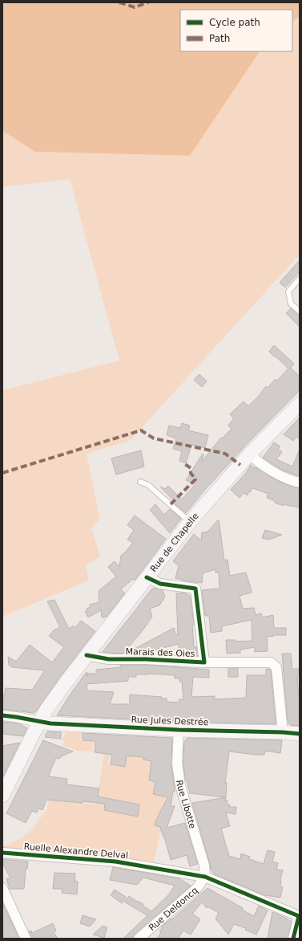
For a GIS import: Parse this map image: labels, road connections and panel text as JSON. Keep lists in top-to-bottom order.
{
  "streets": {
    "main road": ["Rue de Chapelle", "Rue Jules Destrée"],
    "street": [
      "Marais des Oies",
      "Rue Libotte",
      "Ruelle Alexandre Delval",
      "Rue Deldoncq"
    ]
  },
  "crossings": [
    ["Rue de Chapelle", "Marais des Oies"],
    ["Rue de Chapelle", "Rue Jules Destrée"],
    ["Rue Jules Destrée", "Rue Libotte"],
    ["Rue Libotte", "Ruelle Alexandre Delval"],
    ["Rue Libotte", "Rue Deldoncq"],
    ["Ruelle Alexandre Delval", "Rue Deldoncq"]
  ],
  "legend": ["Cycle path", "Path"]
}
